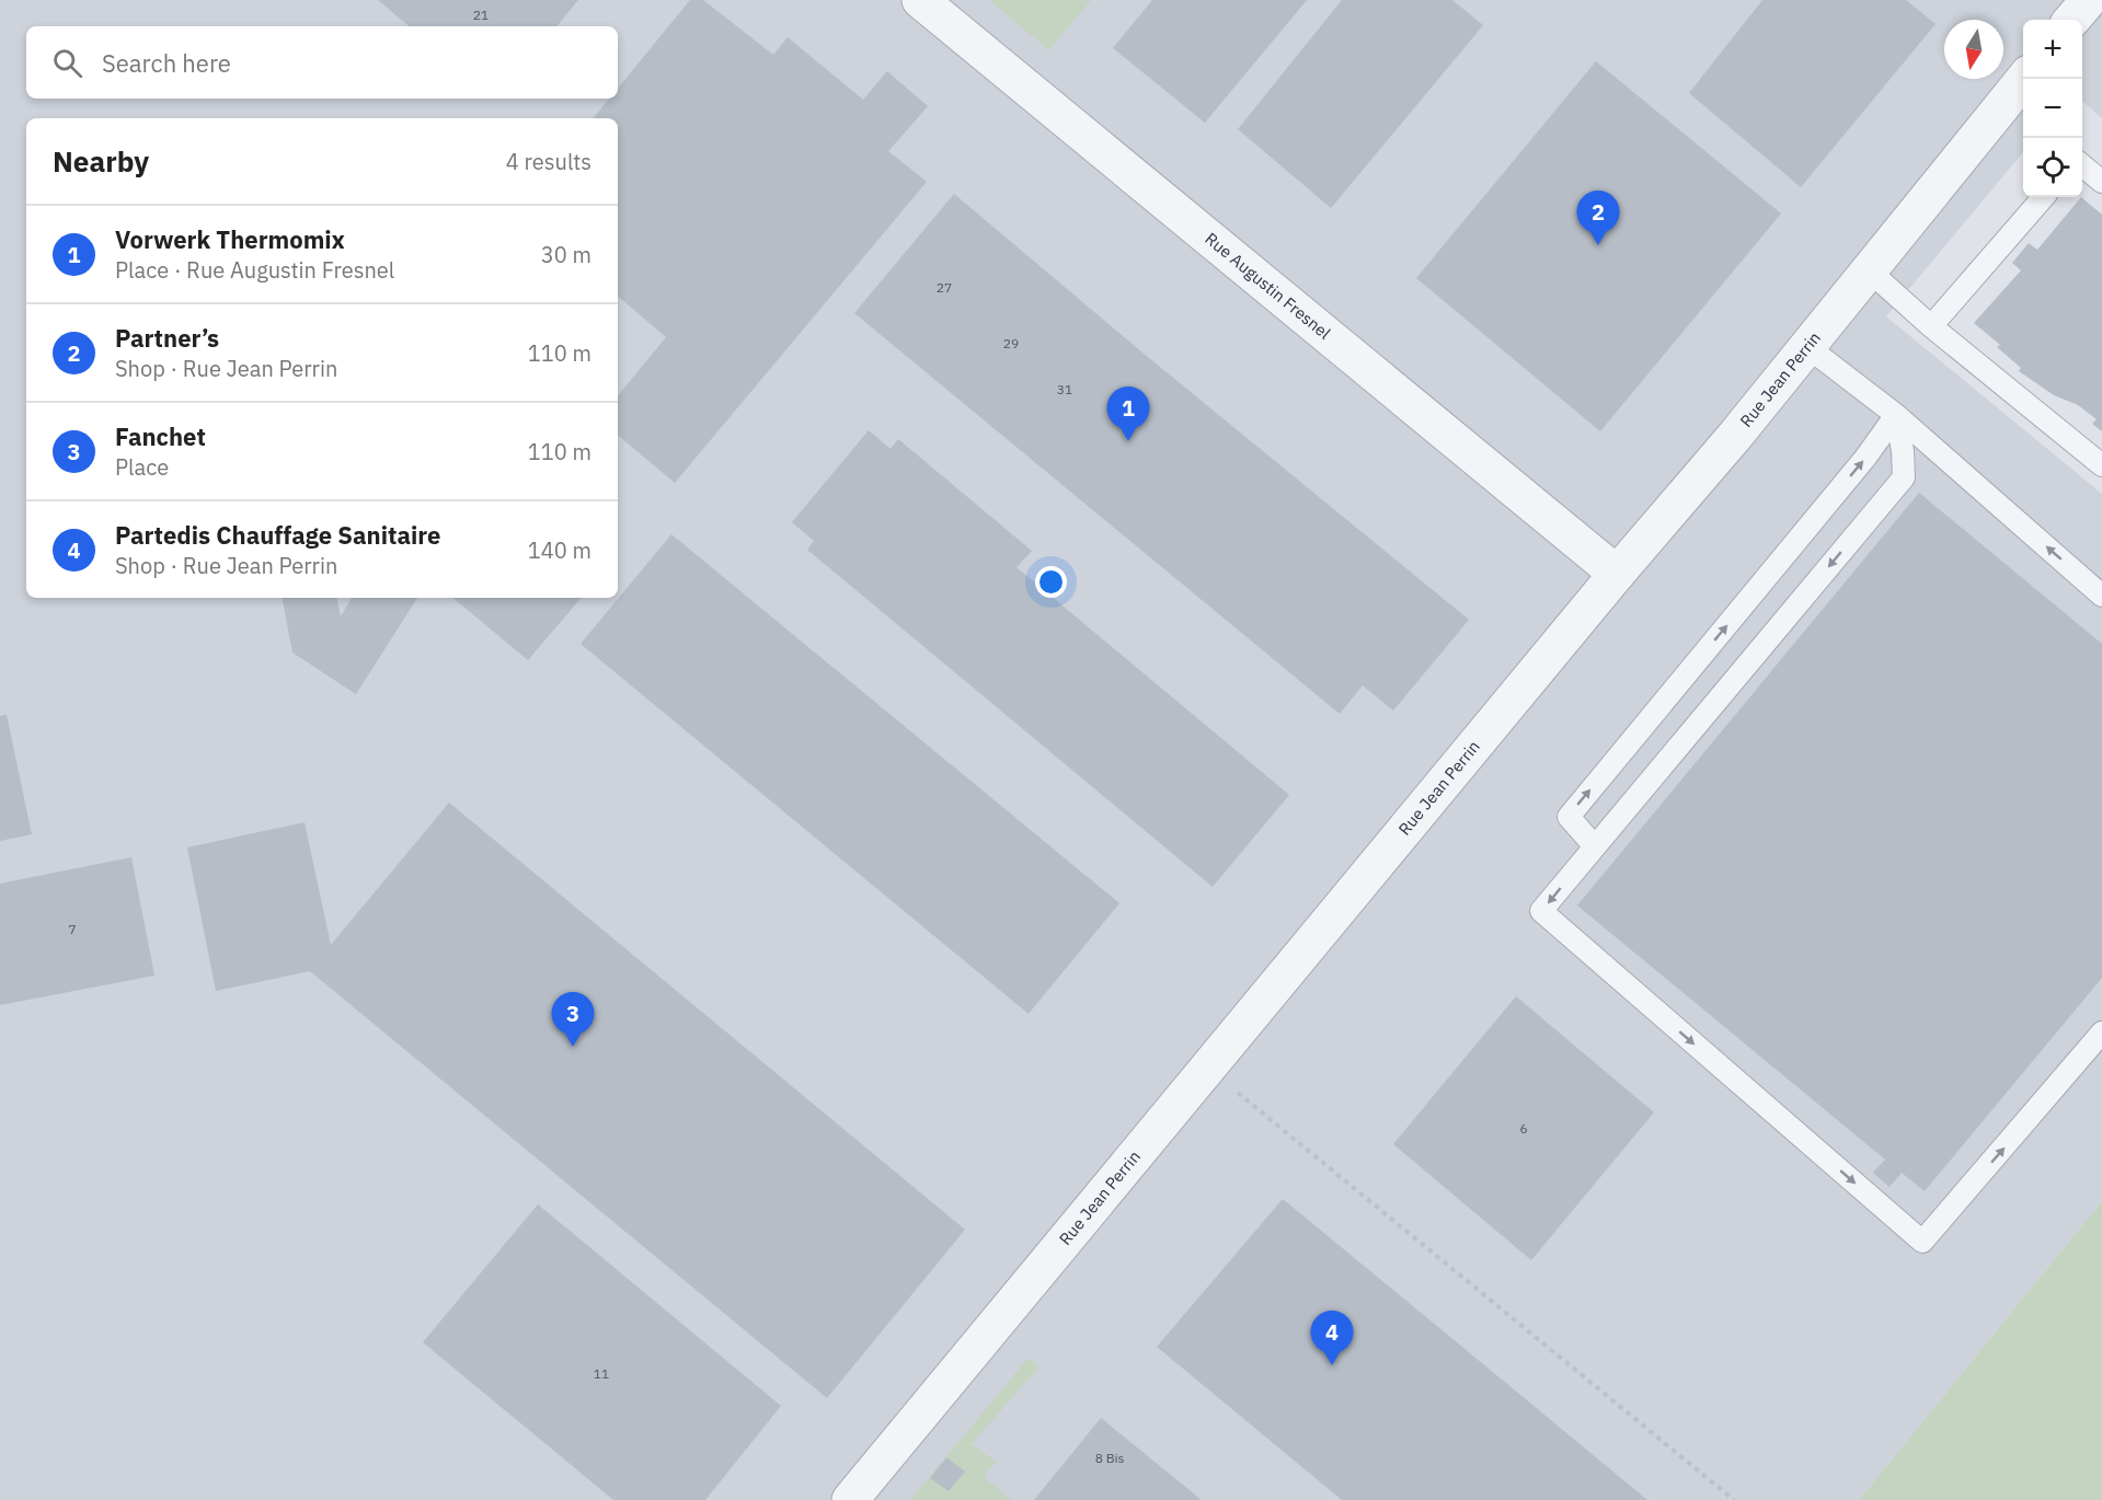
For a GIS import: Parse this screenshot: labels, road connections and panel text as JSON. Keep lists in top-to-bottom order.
{
  "streets": {
    "street": ["Rue Augustin Fresnel", "Rue Jean Perrin"]
  },
  "crossings": [
    ["Rue Augustin Fresnel", "Rue Jean Perrin"]
  ],
  "house_numbers": [
    "21",
    "27",
    "29",
    "31",
    "7",
    "6",
    "11",
    "8 Bis"
  ],
  "north": "bottom",
  "page": {
    "map_buttons": ["+", "−"],
    "search": "Search here",
    "heading": ["Nearby", "4 results"],
    "pins": [
      "2",
      "1",
      "3",
      "4"
    ],
    "list": [
      {
        "mark": "1",
        "name": "Vorwerk Thermomix",
        "note": "Place · Rue Augustin Fresnel",
        "value": "30 m"
      },
      {
        "mark": "2",
        "name": "Partner’s",
        "note": "Shop · Rue Jean Perrin",
        "value": "110 m"
      },
      {
        "mark": "3",
        "name": "Fanchet",
        "note": "Place",
        "value": "110 m"
      },
      {
        "mark": "4",
        "name": "Partedis Chauffage Sanitaire",
        "note": "Shop · Rue Jean Perrin",
        "value": "140 m"
      }
    ]
  }
}
